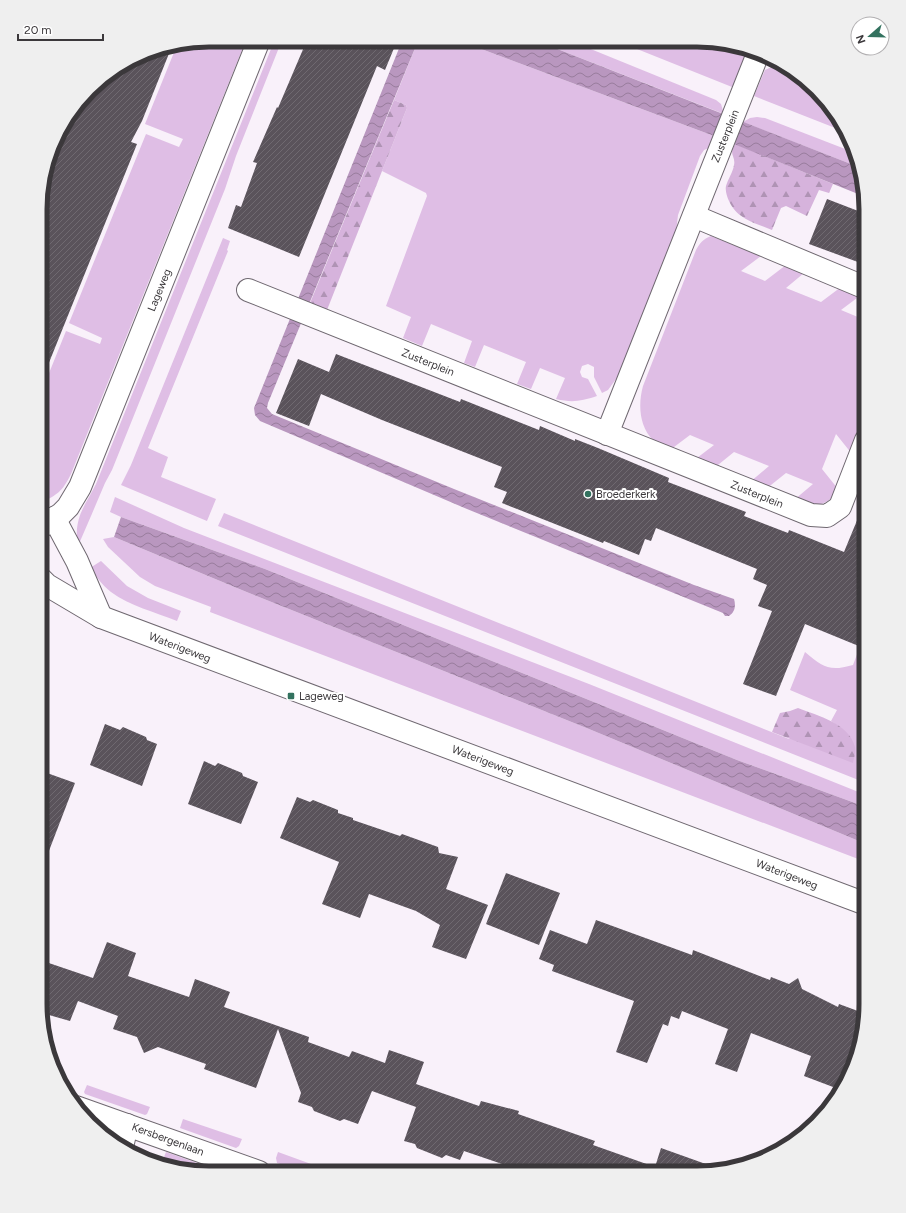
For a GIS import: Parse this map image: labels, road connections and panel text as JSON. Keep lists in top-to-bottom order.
{
  "streets": {
    "street": [
      "Zusterplein",
      "Lageweg",
      "Waterigeweg",
      "Kersbergenlaan"
    ]
  },
  "places": {
    "other": ["Broederkerk"],
    "transit": ["Lageweg"]
  },
  "scale_bar": "20 m",
  "north": "left"
}
